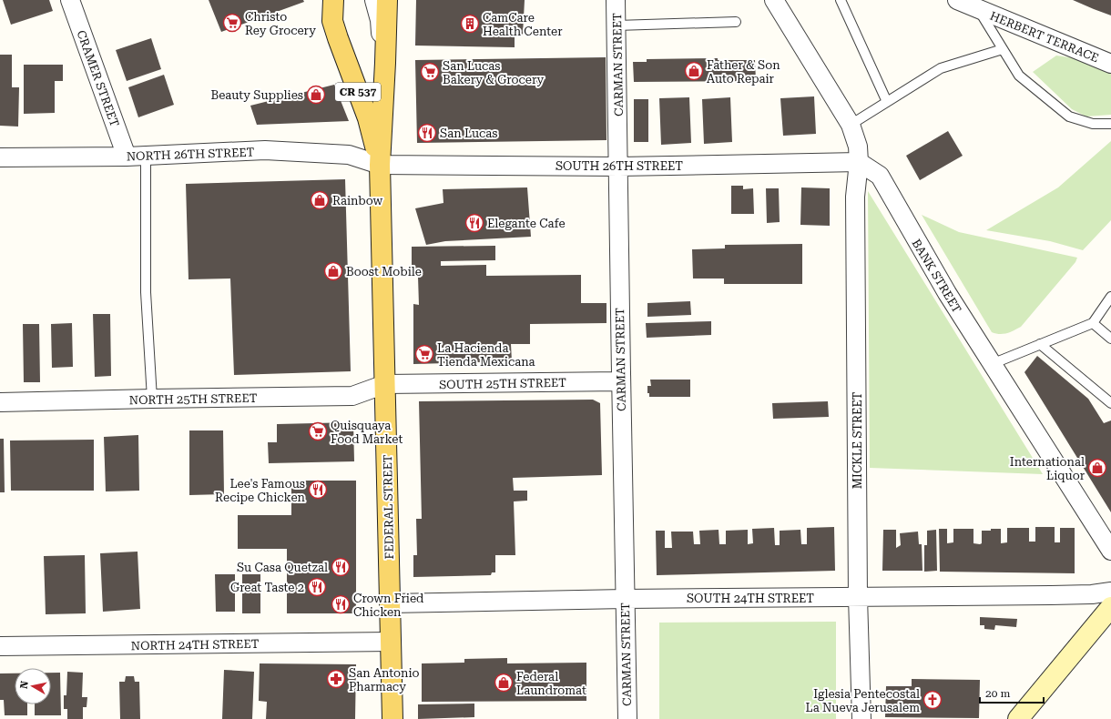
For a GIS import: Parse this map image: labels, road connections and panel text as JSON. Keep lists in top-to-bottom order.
{
  "streets": {
    "main road": ["CR 537", "FEDERAL STREET"],
    "street": [
      "HERBERT TERRACE",
      "CARMAN STREET",
      "CRAMER STREET",
      "NORTH 26TH STREET",
      "SOUTH 26TH STREET",
      "BANK STREET",
      "SOUTH 25TH STREET",
      "NORTH 25TH STREET",
      "MICKLE STREET",
      "SOUTH 24TH STREET",
      "NORTH 24TH STREET"
    ]
  },
  "crossings": [
    ["CARMAN STREET", "SOUTH 26TH STREET"],
    ["CARMAN STREET", "SOUTH 25TH STREET"],
    ["CARMAN STREET", "SOUTH 24TH STREET"],
    ["CRAMER STREET", "NORTH 26TH STREET"],
    ["NORTH 26TH STREET", "SOUTH 26TH STREET"],
    ["NORTH 26TH STREET", "FEDERAL STREET"],
    ["SOUTH 26TH STREET", "BANK STREET"],
    ["SOUTH 26TH STREET", "MICKLE STREET"],
    ["SOUTH 26TH STREET", "FEDERAL STREET"],
    ["BANK STREET", "MICKLE STREET"],
    ["SOUTH 25TH STREET", "NORTH 25TH STREET"],
    ["SOUTH 25TH STREET", "FEDERAL STREET"],
    ["NORTH 25TH STREET", "FEDERAL STREET"],
    ["MICKLE STREET", "SOUTH 24TH STREET"],
    ["FEDERAL STREET", "SOUTH 24TH STREET"],
    ["FEDERAL STREET", "NORTH 24TH STREET"]
  ],
  "places": {
    "supermarket": [
      "Christo Rey Grocery",
      "San Lucas Bakery & Grocery",
      "La Hacienda Tienda Mexicana",
      "Quisquaya Food Market"
    ],
    "building": ["CamCare Health Center"],
    "shop": [
      "Father & Son Auto Repair",
      "Beauty Supplies",
      "Rainbow",
      "Boost Mobile",
      "International Liquor",
      "Federal Laundromat"
    ],
    "restaurant": [
      "San Lucas",
      "Elegante Cafe",
      "Lee's Famous Recipe Chicken",
      "Su Casa Quetzal",
      "Great Taste 2",
      "Crown Fried Chicken"
    ],
    "pharmacy": ["San Antonio Pharmacy"],
    "church": ["Iglesia Pentecostal La Nueva Jerusalem"]
  },
  "scale_bar": "20 m",
  "north": "left"
}
